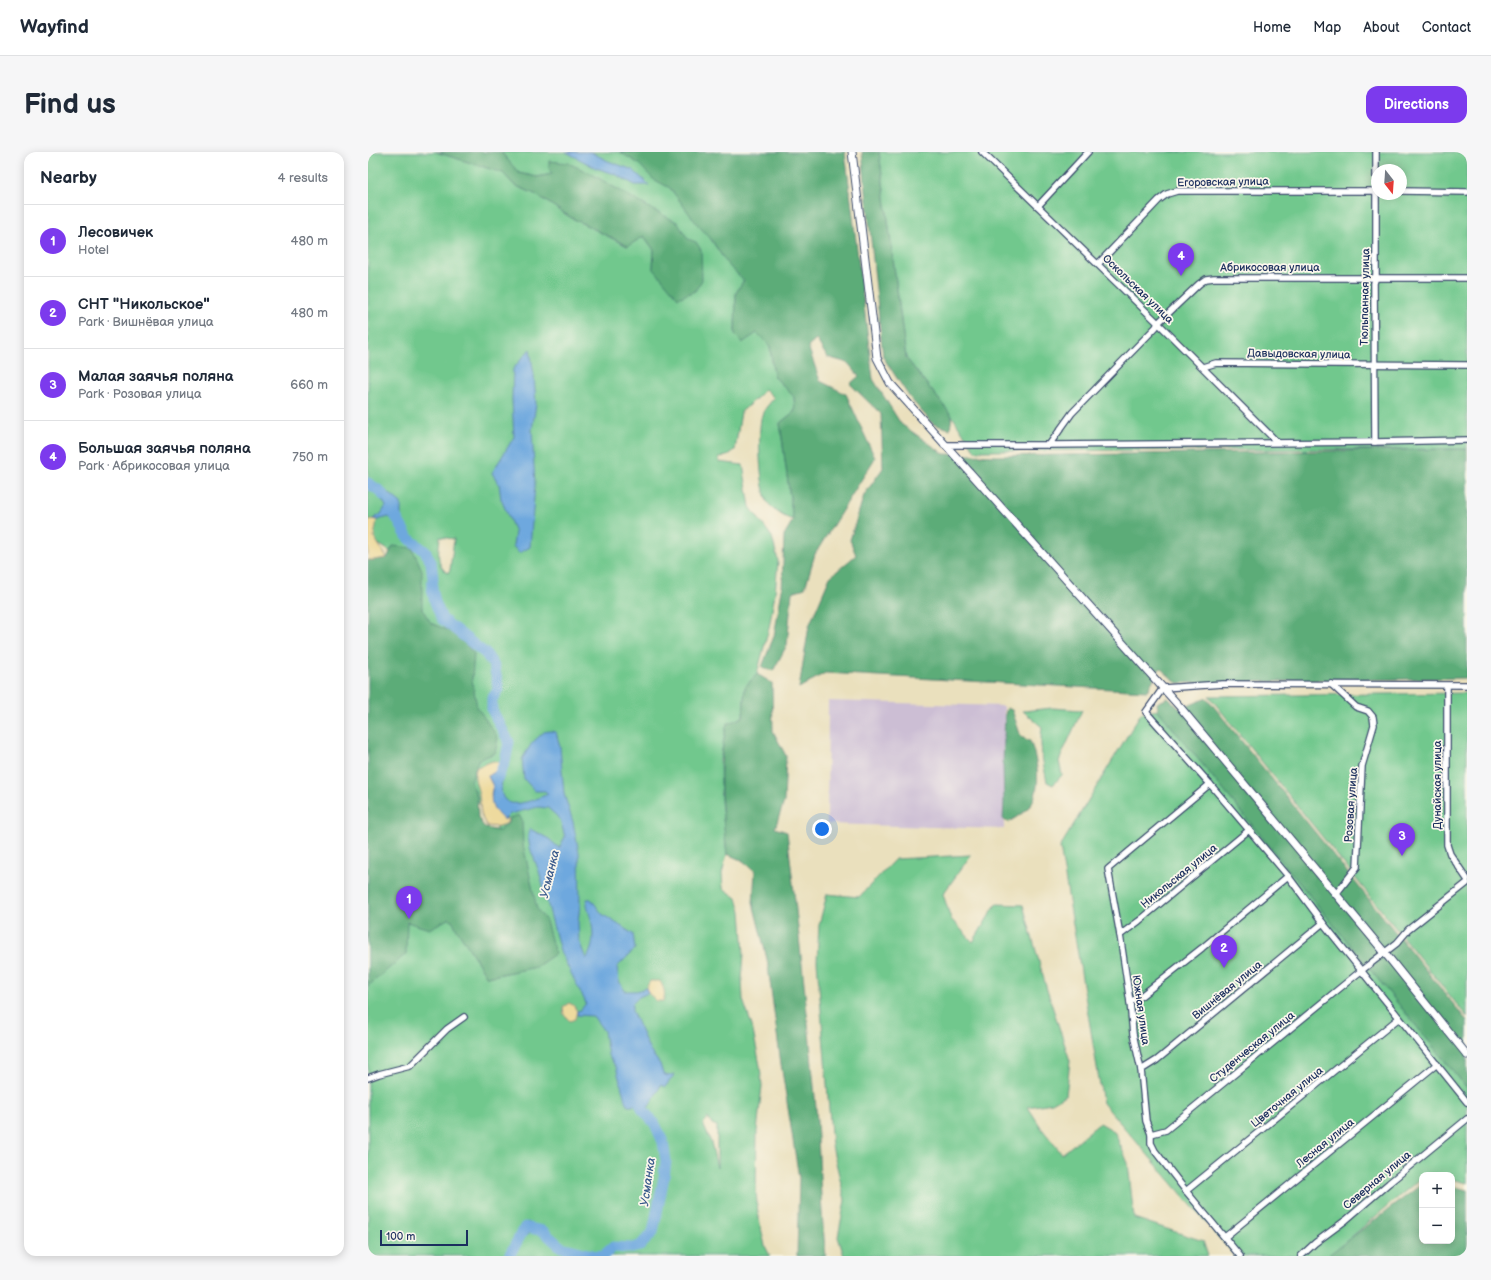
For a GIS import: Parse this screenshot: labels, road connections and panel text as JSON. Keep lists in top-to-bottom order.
{
  "streets": {
    "street": [
      "Егоровская улица",
      "Абрикосовая улица",
      "Оскольская улица",
      "Тюльпанная улица",
      "Давыдовская улица",
      "Дунайская улица",
      "Розовая улица",
      "Никольская улица",
      "Вишнёвая улица",
      "Южная улица",
      "Студенческая улица",
      "Цветочная улица",
      "Лесная улица",
      "Северная улица"
    ]
  },
  "crossings": [
    ["Егоровская улица", "Оскольская улица"],
    ["Абрикосовая улица", "Оскольская улица"],
    ["Абрикосовая улица", "Тюльпанная улица"],
    ["Оскольская улица", "Давыдовская улица"],
    ["Тюльпанная улица", "Давыдовская улица"],
    ["Никольская улица", "Южная улица"],
    ["Вишнёвая улица", "Южная улица"],
    ["Южная улица", "Студенческая улица"],
    ["Южная улица", "Цветочная улица"],
    ["Южная улица", "Лесная улица"]
  ],
  "water": ["Усманка"],
  "scale_bar": "100 m",
  "north": "bottom",
  "page": {
    "header": "Wayfind",
    "nav": [
      "Home",
      "Map",
      "About",
      "Contact"
    ],
    "buttons": "Directions",
    "title": "Find us",
    "heading": ["Nearby", "4 results"],
    "list": [
      {
        "mark": "1",
        "name": "Лесовичек",
        "note": "Hotel",
        "value": "480 m"
      },
      {
        "mark": "2",
        "name": "СНТ \"Никольское\"",
        "note": "Park · Вишнёвая улица",
        "value": "480 m"
      },
      {
        "mark": "3",
        "name": "Малая заячья поляна",
        "note": "Park · Розовая улица",
        "value": "660 m"
      },
      {
        "mark": "4",
        "name": "Большая заячья поляна",
        "note": "Park · Абрикосовая улица",
        "value": "750 m"
      }
    ],
    "pins": [
      "4",
      "3",
      "1",
      "2"
    ],
    "map_buttons": ["+", "−"],
    "scale": "100 m"
  }
}
